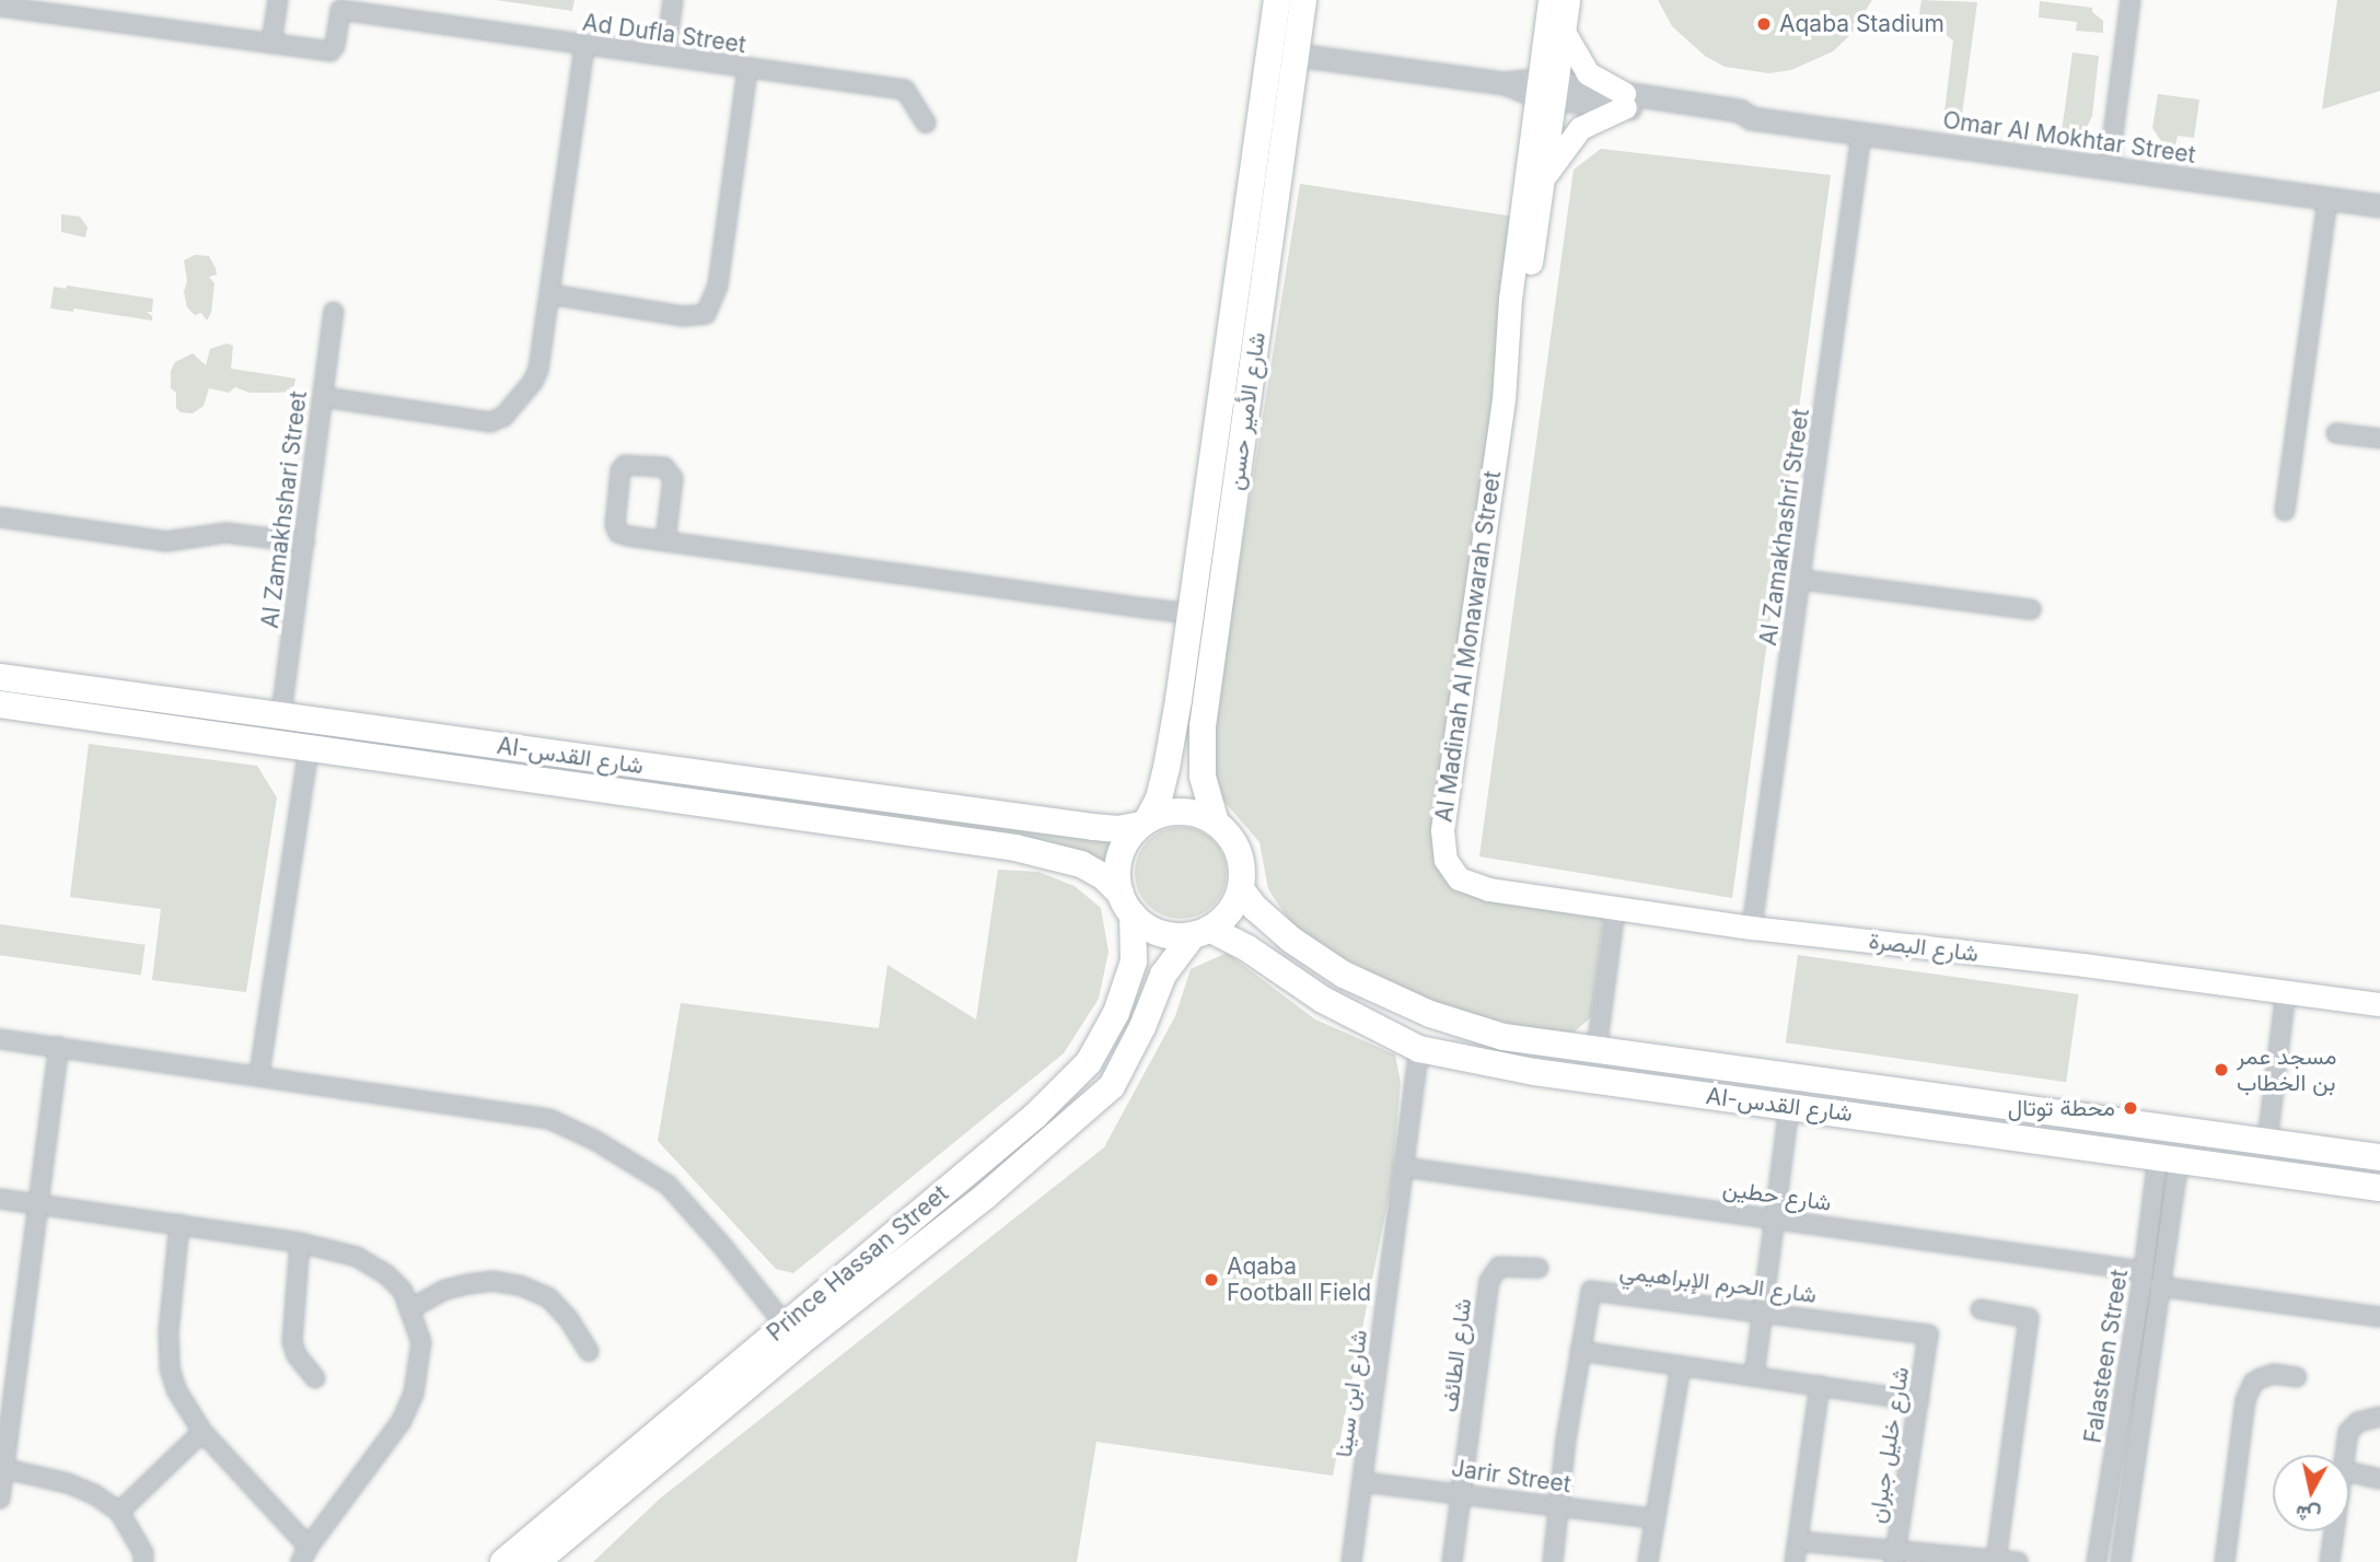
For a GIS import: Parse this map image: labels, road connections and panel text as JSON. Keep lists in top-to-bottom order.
{
  "streets": {
    "main road": [
      "شارع الأمير حسن",
      "Al Madinah Al Monawarah Street",
      "Al-شارع القدس",
      "شارع البصرة",
      "Prince Hassan Street"
    ],
    "street": [
      "Ad Dufla Street",
      "Omar Al Mokhtar Street",
      "Al Zamakhshari Street",
      "Al Zamakhashri Street",
      "شارع حطين",
      "شارع الحرم الإبراهيمي",
      "شارع الطائف",
      "Falasteen Street",
      "شارع ابن سينا",
      "شارع خليل جبران",
      "Jarir Street"
    ]
  },
  "crossings": [
    ["Omar Al Mokhtar Street", "شارع الأمير حسن"],
    ["Omar Al Mokhtar Street", "Al Zamakhashri Street"],
    ["شارع الأمير حسن", "Al-شارع القدس"],
    ["شارع الأمير حسن", "Prince Hassan Street"],
    ["Al Zamakhshari Street", "Al-شارع القدس"],
    ["Al Zamakhashri Street", "شارع البصرة"],
    ["Al Madinah Al Monawarah Street", "شارع البصرة"],
    ["Al-شارع القدس", "Prince Hassan Street"],
    ["Al-شارع القدس", "Falasteen Street"],
    ["Al-شارع القدس", "شارع ابن سينا"],
    ["شارع حطين", "Falasteen Street"],
    ["شارع حطين", "شارع ابن سينا"],
    ["شارع الحرم الإبراهيمي", "شارع خليل جبران"],
    ["شارع الحرم الإبراهيمي", "Jarir Street"],
    ["شارع الطائف", "Jarir Street"],
    ["شارع ابن سينا", "Jarir Street"]
  ],
  "places": [
    "Aqaba Stadium",
    "مسجد عمر بن الخطاب",
    "محطة توتال",
    "Aqaba Football Field"
  ],
  "north": "bottom"
}
